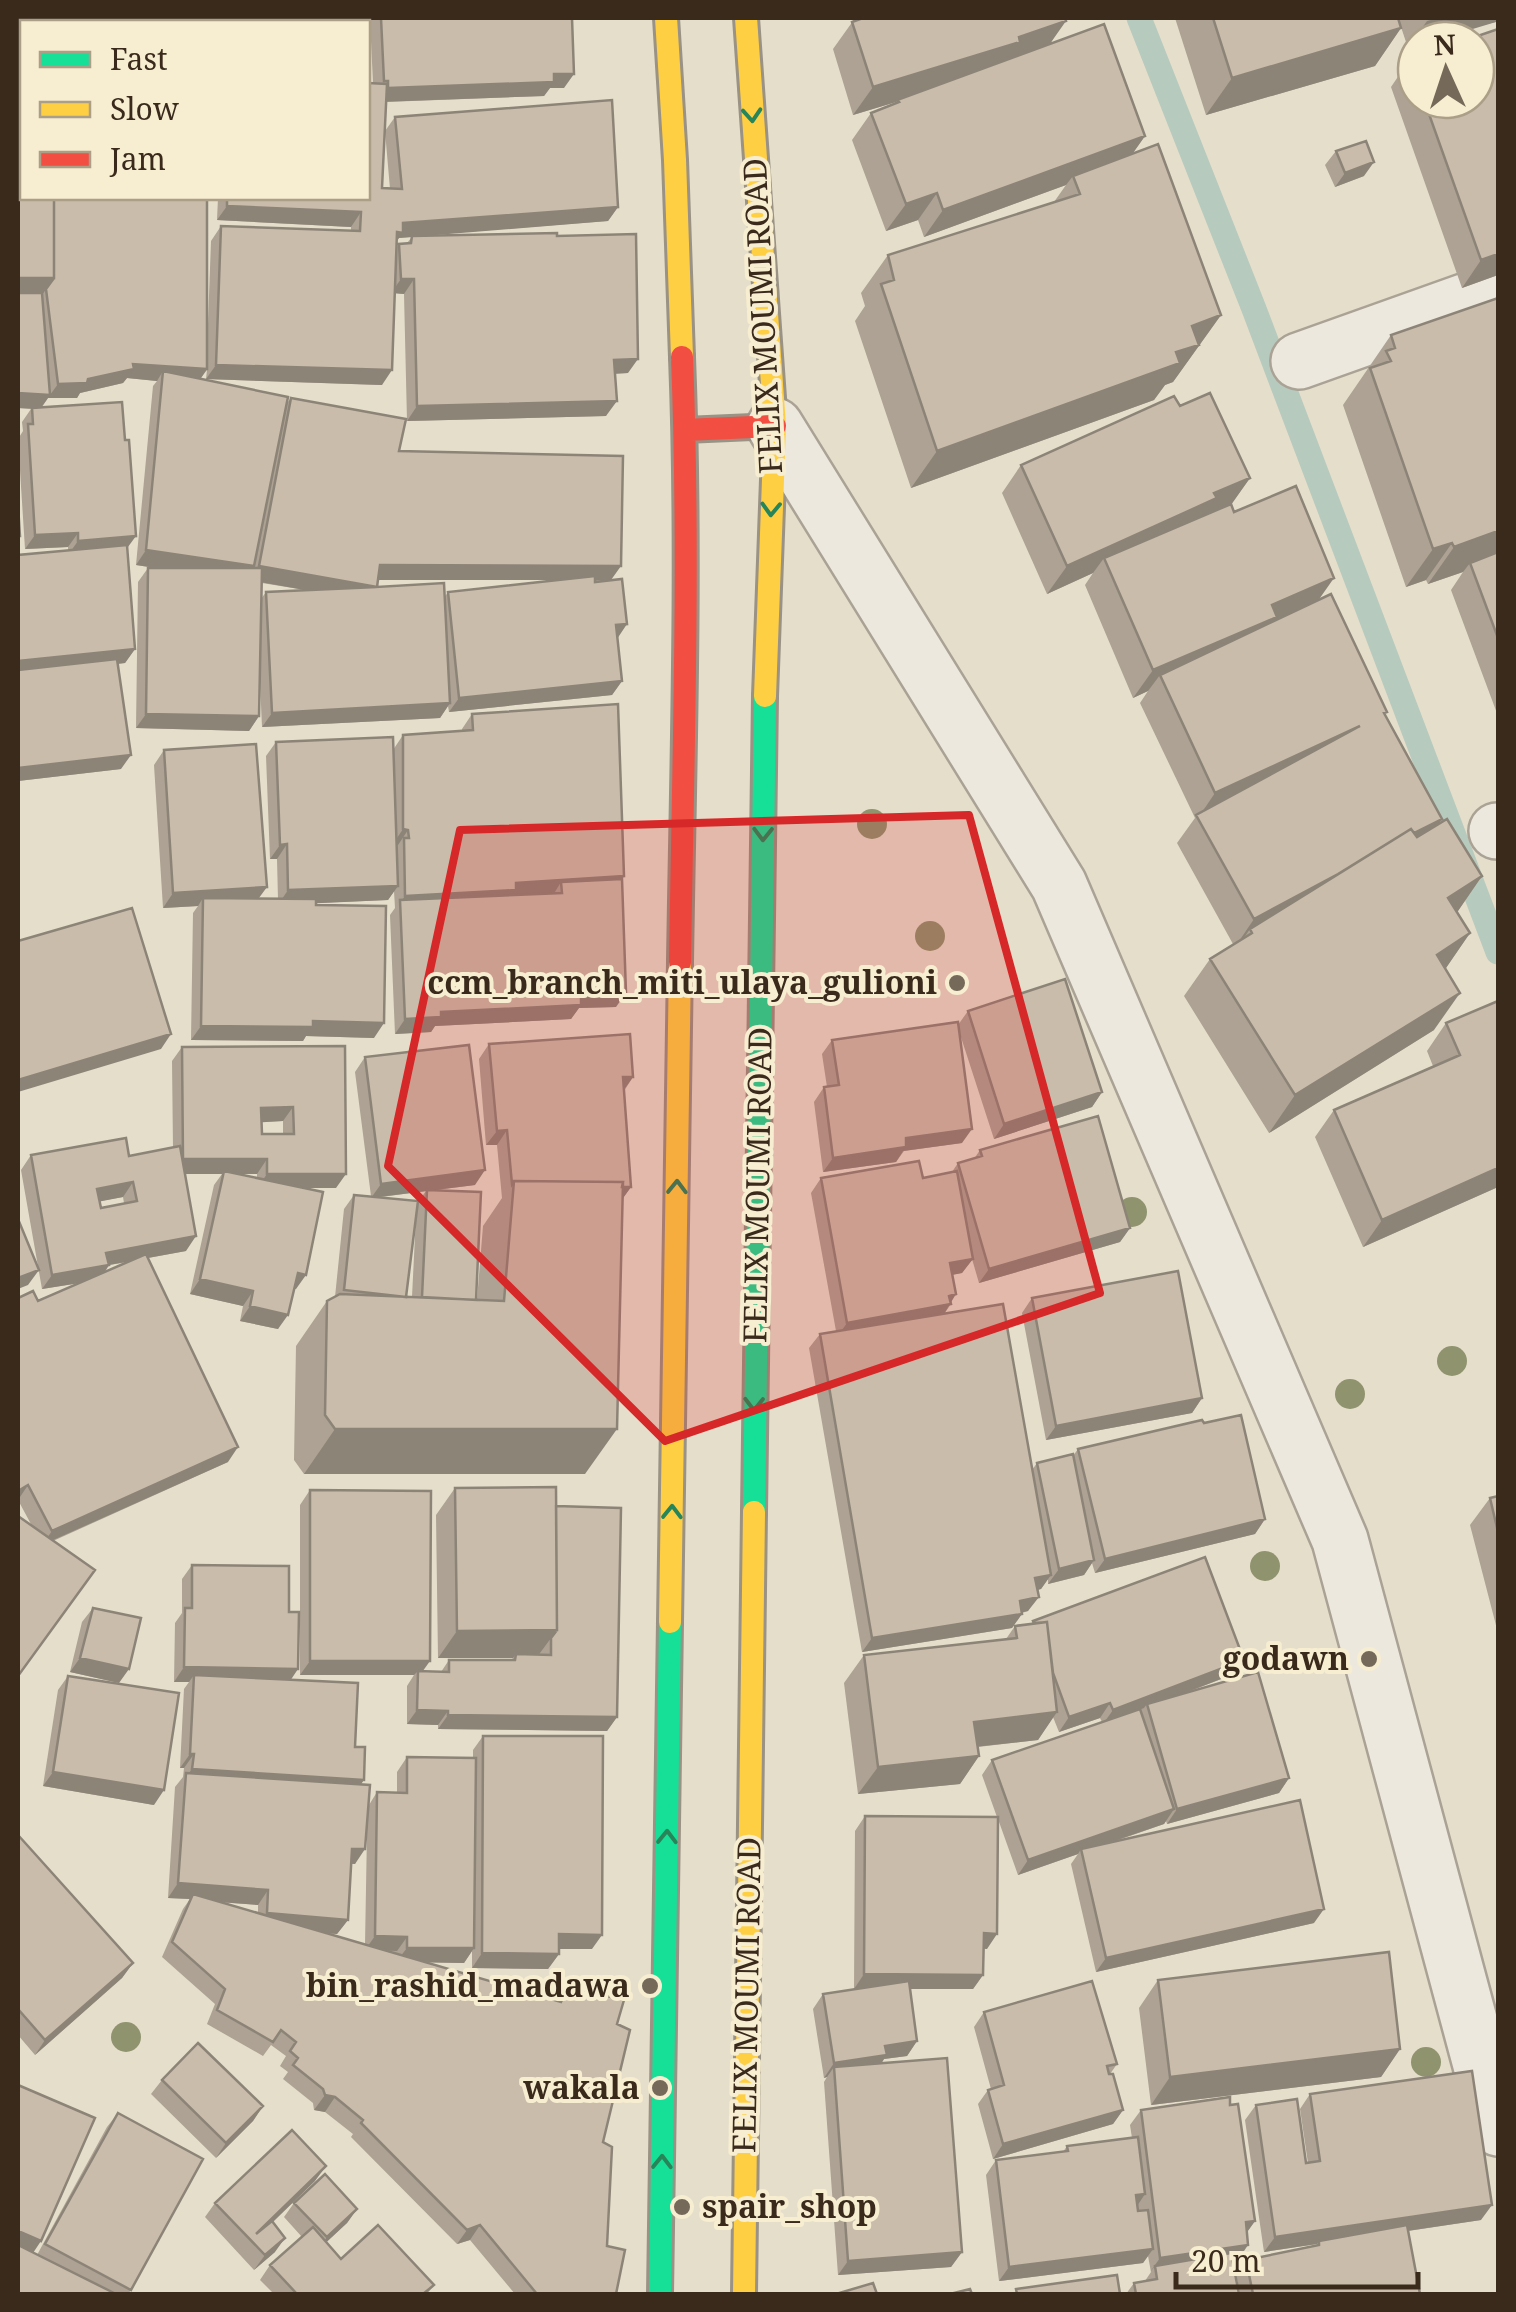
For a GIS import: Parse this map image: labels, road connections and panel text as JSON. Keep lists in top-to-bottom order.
{
  "streets": {
    "main road": ["FELIX MOUMI ROAD"]
  },
  "places": [
    "ccm_branch_miti_ulaya_gulioni",
    "godawn",
    "bin_rashid_madawa",
    "wakala",
    "spair_shop"
  ],
  "legend": ["Fast", "Slow", "Jam"],
  "scale_bar": "20 m",
  "north": "top"
}
